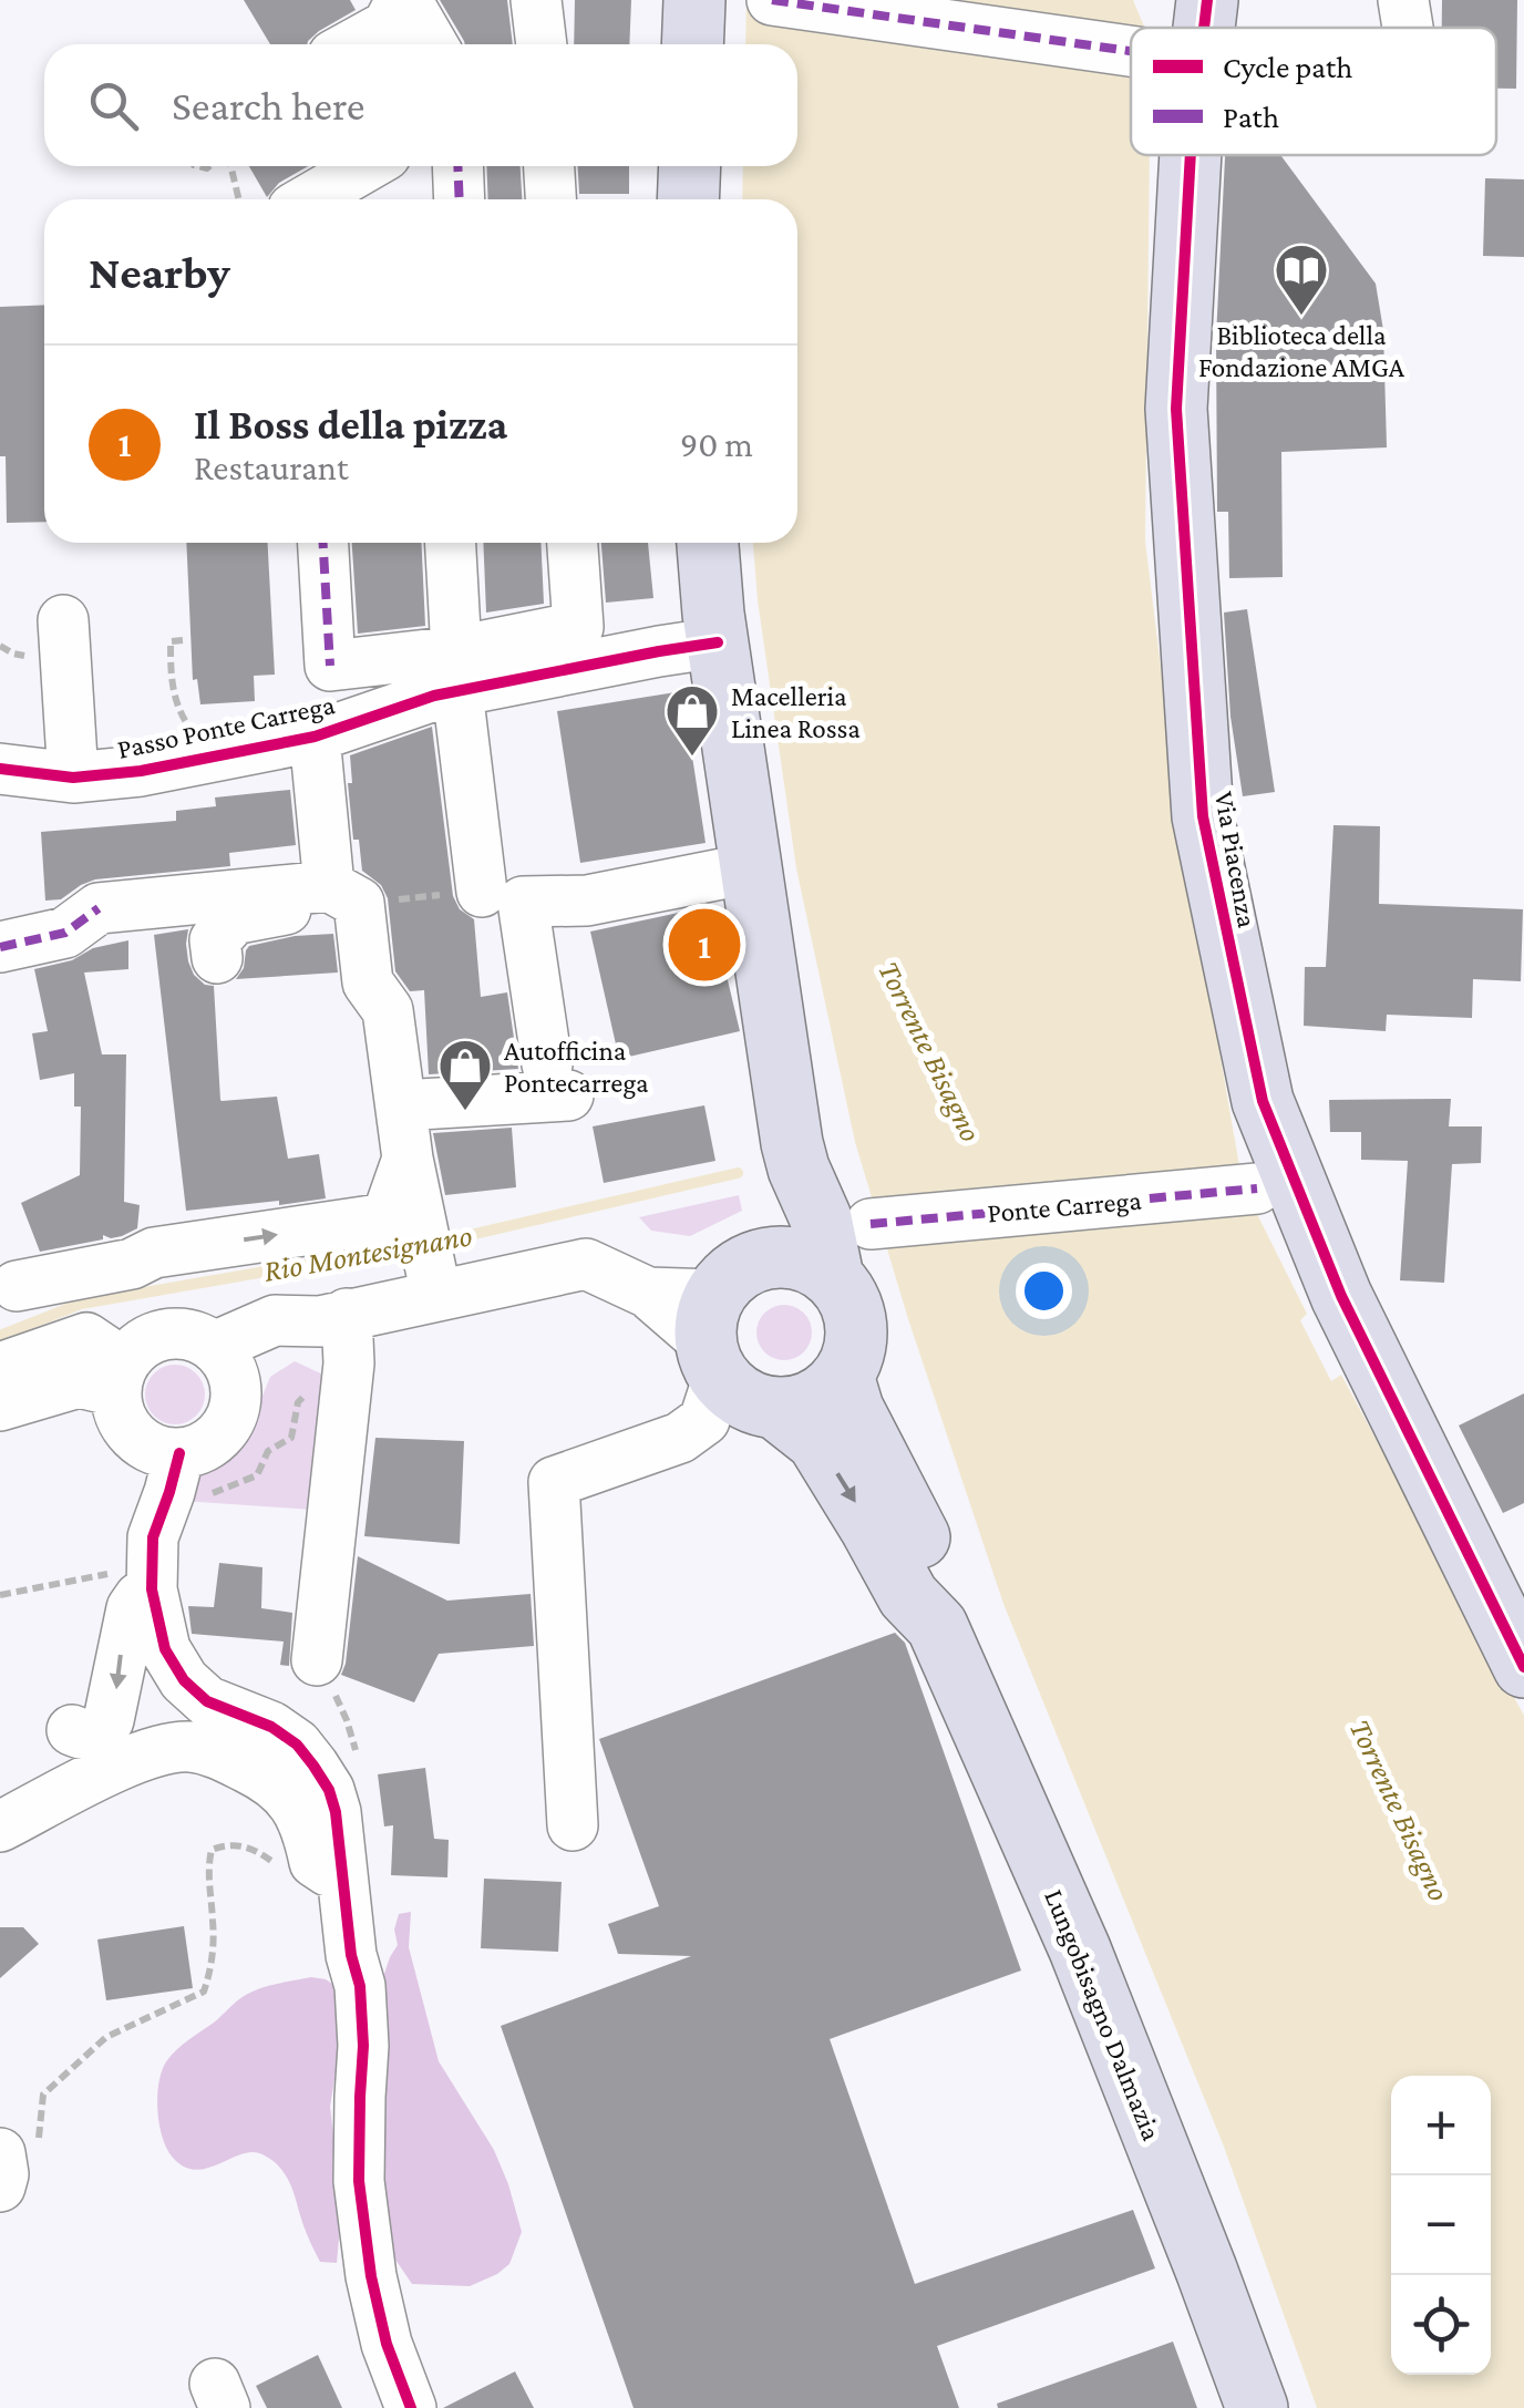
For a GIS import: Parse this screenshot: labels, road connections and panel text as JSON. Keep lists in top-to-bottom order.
{
  "streets": {
    "main road": ["Via Piacenza", "Lungobisagno Dalmazia"],
    "street": ["Passo Ponte Carrega", "Ponte Carrega"]
  },
  "water": ["Torrente Bisagno", "Rio Montesignano"],
  "places": {
    "library": ["Biblioteca della Fondazione AMGA"],
    "shop": ["Macelleria Linea Rossa", "Autofficina Pontecarrega"]
  },
  "legend": ["Cycle path", "Path"],
  "page": {
    "search": "Search here",
    "heading": "Nearby",
    "list": [
      {
        "mark": "1",
        "name": "Il Boss della pizza",
        "note": "Restaurant",
        "value": "90 m"
      }
    ],
    "pins": "1",
    "map_buttons": ["+", "−"]
  }
}
